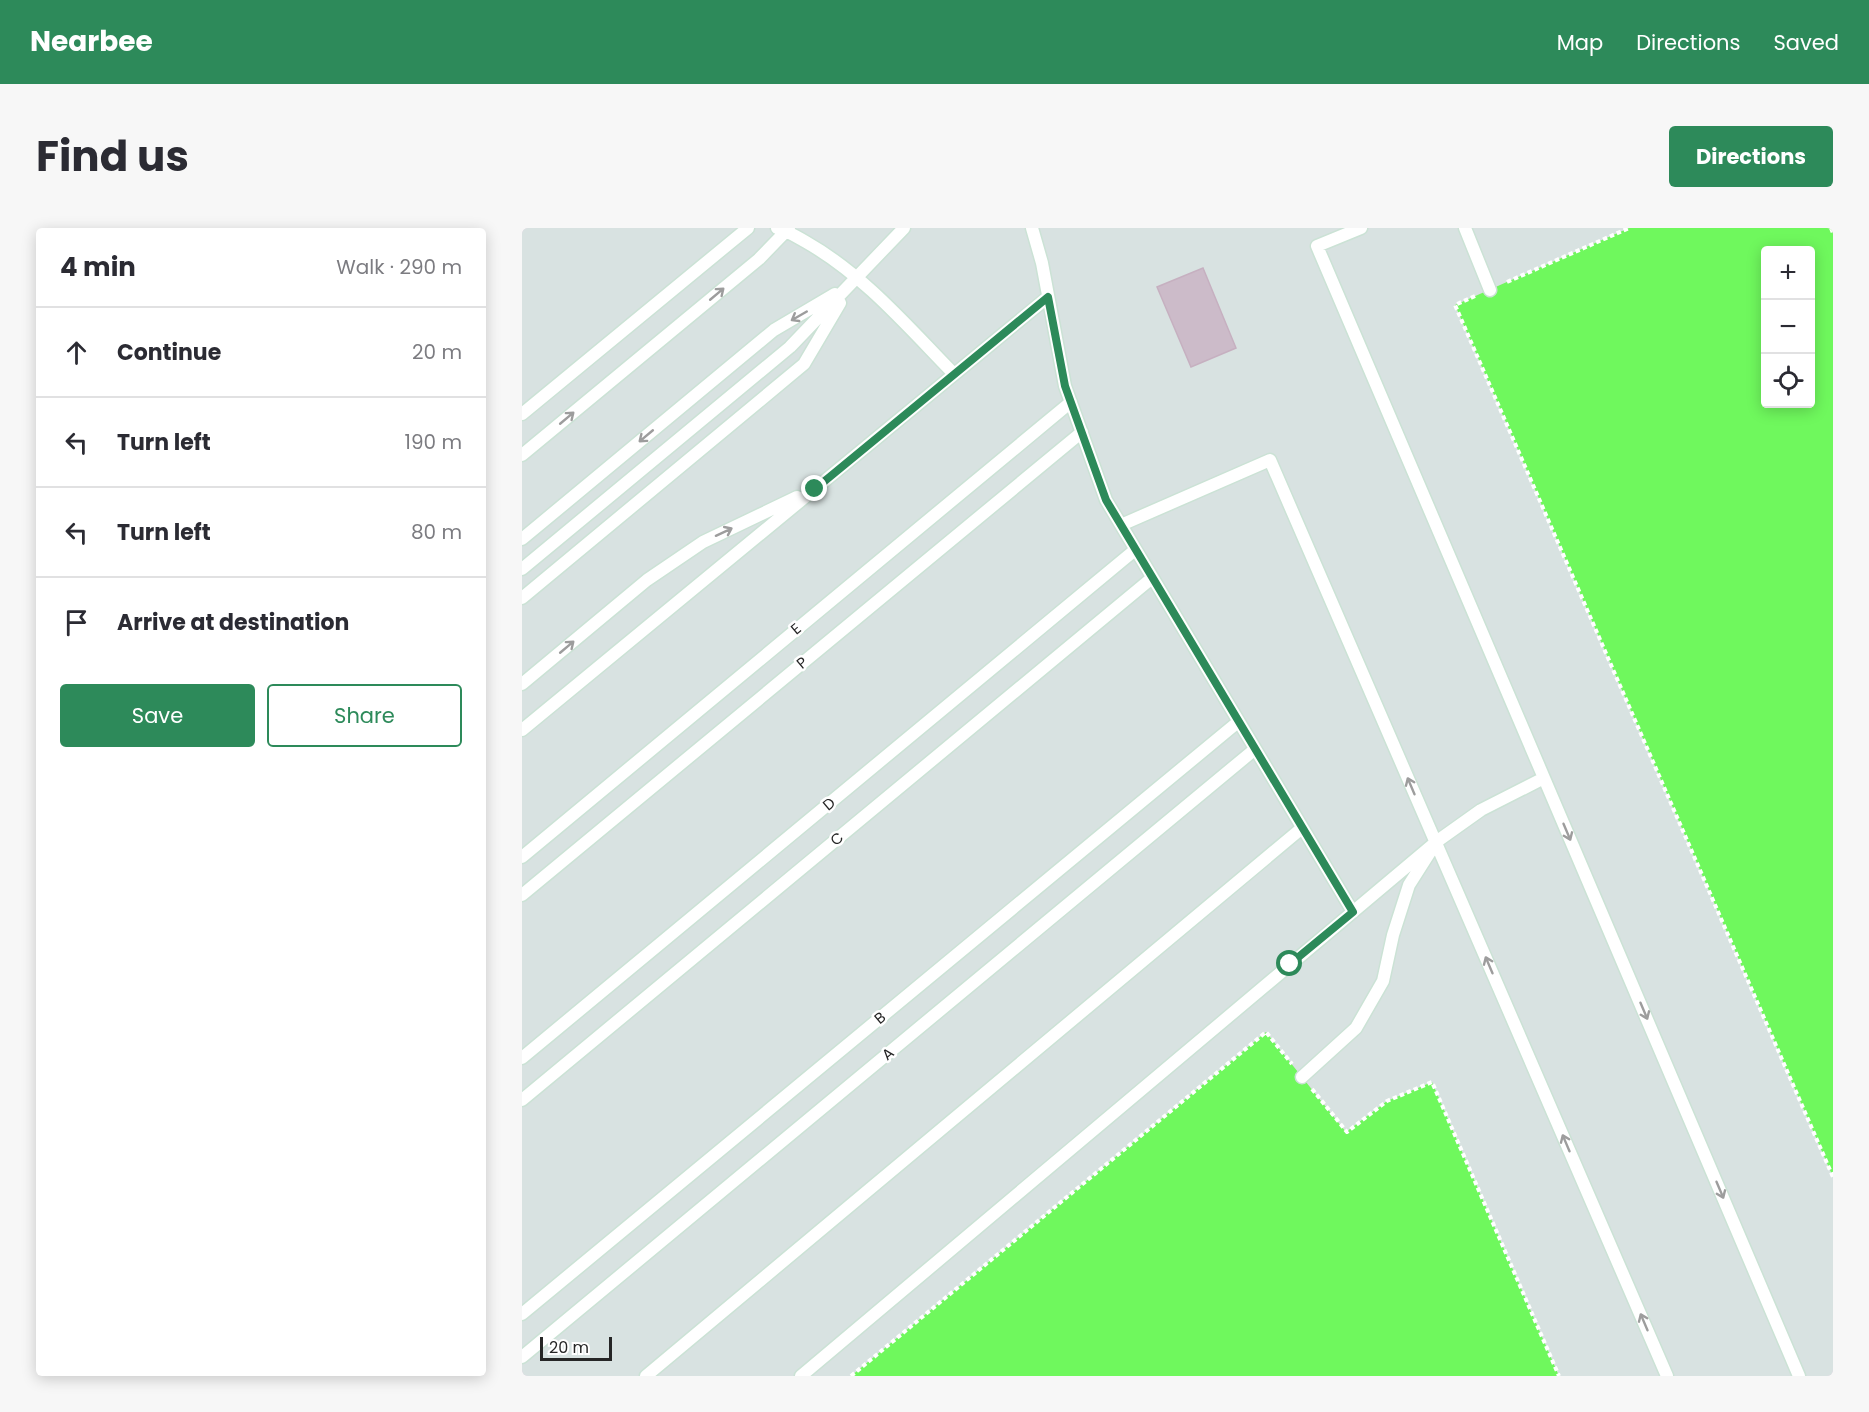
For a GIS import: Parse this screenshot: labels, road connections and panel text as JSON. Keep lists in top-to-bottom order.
{
  "streets": {
    "lane": [
      "E",
      "P",
      "D",
      "C",
      "B",
      "A"
    ]
  },
  "scale_bar": "20 m",
  "page": {
    "header": "Nearbee",
    "nav": ["Map", "Directions", "Saved"],
    "title": "Find us",
    "buttons": [
      "Directions",
      ["Save", "Share"]
    ],
    "heading": ["4 min", "Walk · 290 m"],
    "map_buttons": ["+", "−"],
    "list": [
      ["Continue", "20 m"],
      ["Turn left", "190 m"],
      ["Turn left", "80 m"],
      "Arrive at destination"
    ],
    "scale": "20 m"
  }
}
